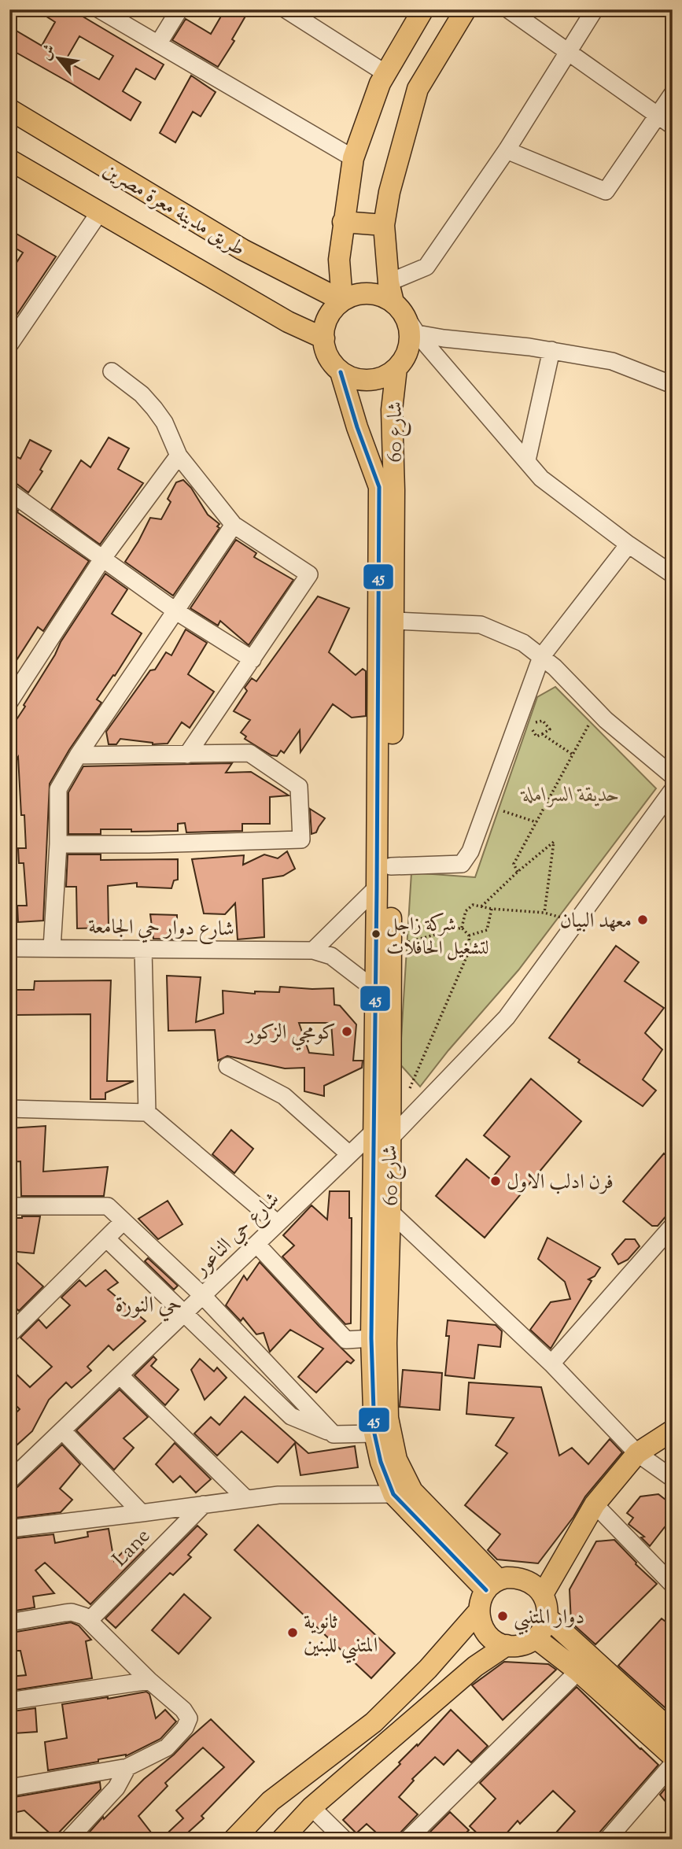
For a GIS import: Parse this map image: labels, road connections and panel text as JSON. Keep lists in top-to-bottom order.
{
  "streets": {
    "main road": ["طريق مدينة معرة مصرين", "شارع 60"],
    "street": ["شارع دوار حي الجامعة", "شارع حي الناعور", "Lane"]
  },
  "crossings": [
    ["طريق مدينة معرة مصرين", "شارع 60"],
    ["شارع 60", "شارع دوار حي الجامعة"],
    ["شارع 60", "شارع حي الناعور"]
  ],
  "districts": ["حي النورة"],
  "parks": ["حديقة السراملة"],
  "places": [
    "معهد البيان",
    "شركة زاجل لتشغيل الحافلات",
    "كومجي الزكور",
    "فرن ادلب الاول",
    "دوار المتنبي",
    "ثانوية المتنبي للبنين"
  ],
  "lines": ["transit line 45"],
  "north": "top left"
}
